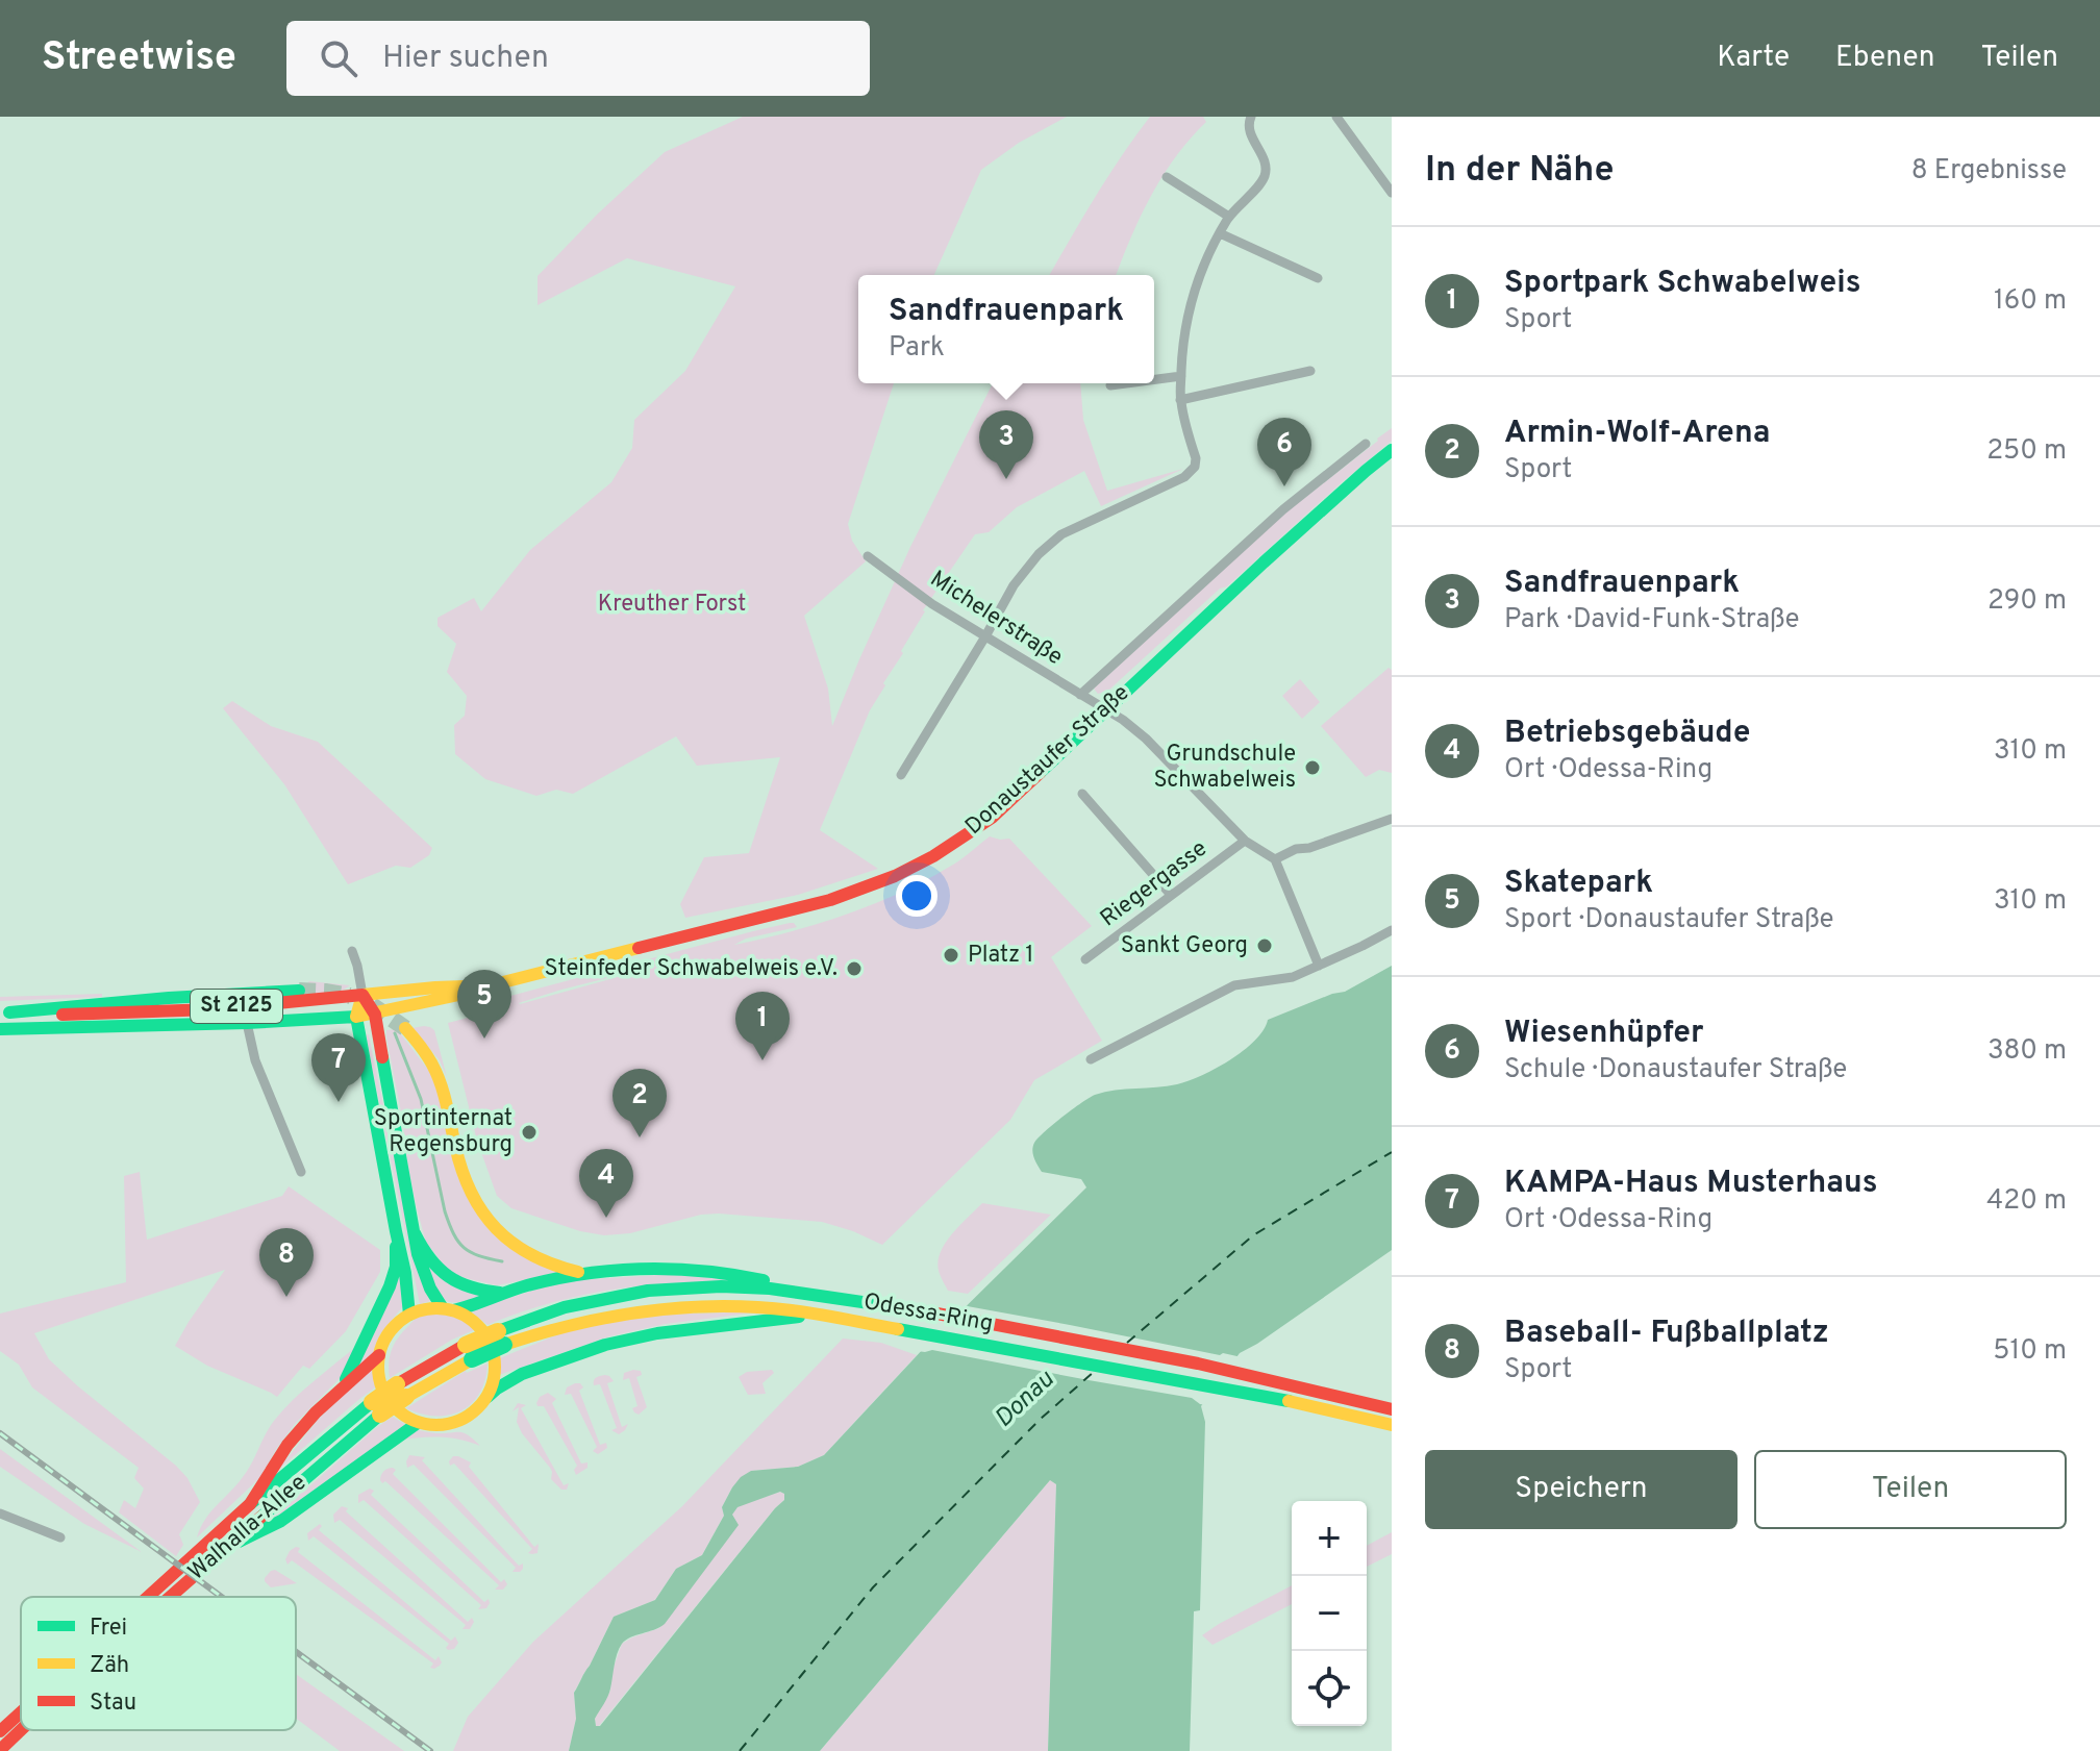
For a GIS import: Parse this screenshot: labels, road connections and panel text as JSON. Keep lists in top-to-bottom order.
{
  "streets": {
    "main road": [
      "Donaustaufer Straße",
      "St 2125",
      "Odessa-Ring",
      "Walhalla-Allee"
    ],
    "street": ["Michelerstraße", "Riegergasse"]
  },
  "crossings": [
    ["Michelerstraße", "Donaustaufer Straße"],
    ["Michelerstraße", "Riegergasse"],
    ["Odessa-Ring", "Walhalla-Allee"]
  ],
  "water": ["Donau"],
  "parks": ["Kreuther Forst"],
  "places": [
    "Grundschule Schwabelweis",
    "Sankt Georg",
    "Platz 1",
    "Steinfeder Schwabelweis e.V.",
    "Sportinternat Regensburg"
  ],
  "legend": ["Frei", "Zäh", "Stau"],
  "page": {
    "header": "Streetwise",
    "search": "Hier suchen",
    "nav": ["Karte", "Ebenen", "Teilen"],
    "heading": ["In der Nähe", "8 Ergebnisse"],
    "list": [
      {
        "mark": "1",
        "name": "Sportpark Schwabelweis",
        "note": "Sport",
        "value": "160 m"
      },
      {
        "mark": "2",
        "name": "Armin-Wolf-Arena",
        "note": "Sport",
        "value": "250 m"
      },
      {
        "mark": "3",
        "name": "Sandfrauenpark",
        "note": "Park · David-Funk-Straße",
        "value": "290 m"
      },
      {
        "mark": "4",
        "name": "Betriebsgebäude",
        "note": "Ort · Odessa-Ring",
        "value": "310 m"
      },
      {
        "mark": "5",
        "name": "Skatepark",
        "note": "Sport · Donaustaufer Straße",
        "value": "310 m"
      },
      {
        "mark": "6",
        "name": "Wiesenhüpfer",
        "note": "Schule · Donaustaufer Straße",
        "value": "380 m"
      },
      {
        "mark": "7",
        "name": "KAMPA-Haus Musterhaus",
        "note": "Ort · Odessa-Ring",
        "value": "420 m"
      },
      {
        "mark": "8",
        "name": "Baseball- Fußballplatz",
        "note": "Sport",
        "value": "510 m"
      }
    ],
    "popup": ["Sandfrauenpark", "Park"],
    "pins": [
      "3",
      "6",
      "5",
      "1",
      "7",
      "2",
      "4",
      "8"
    ],
    "buttons": ["Speichern", "Teilen"],
    "map_buttons": ["+", "−"]
  }
}
